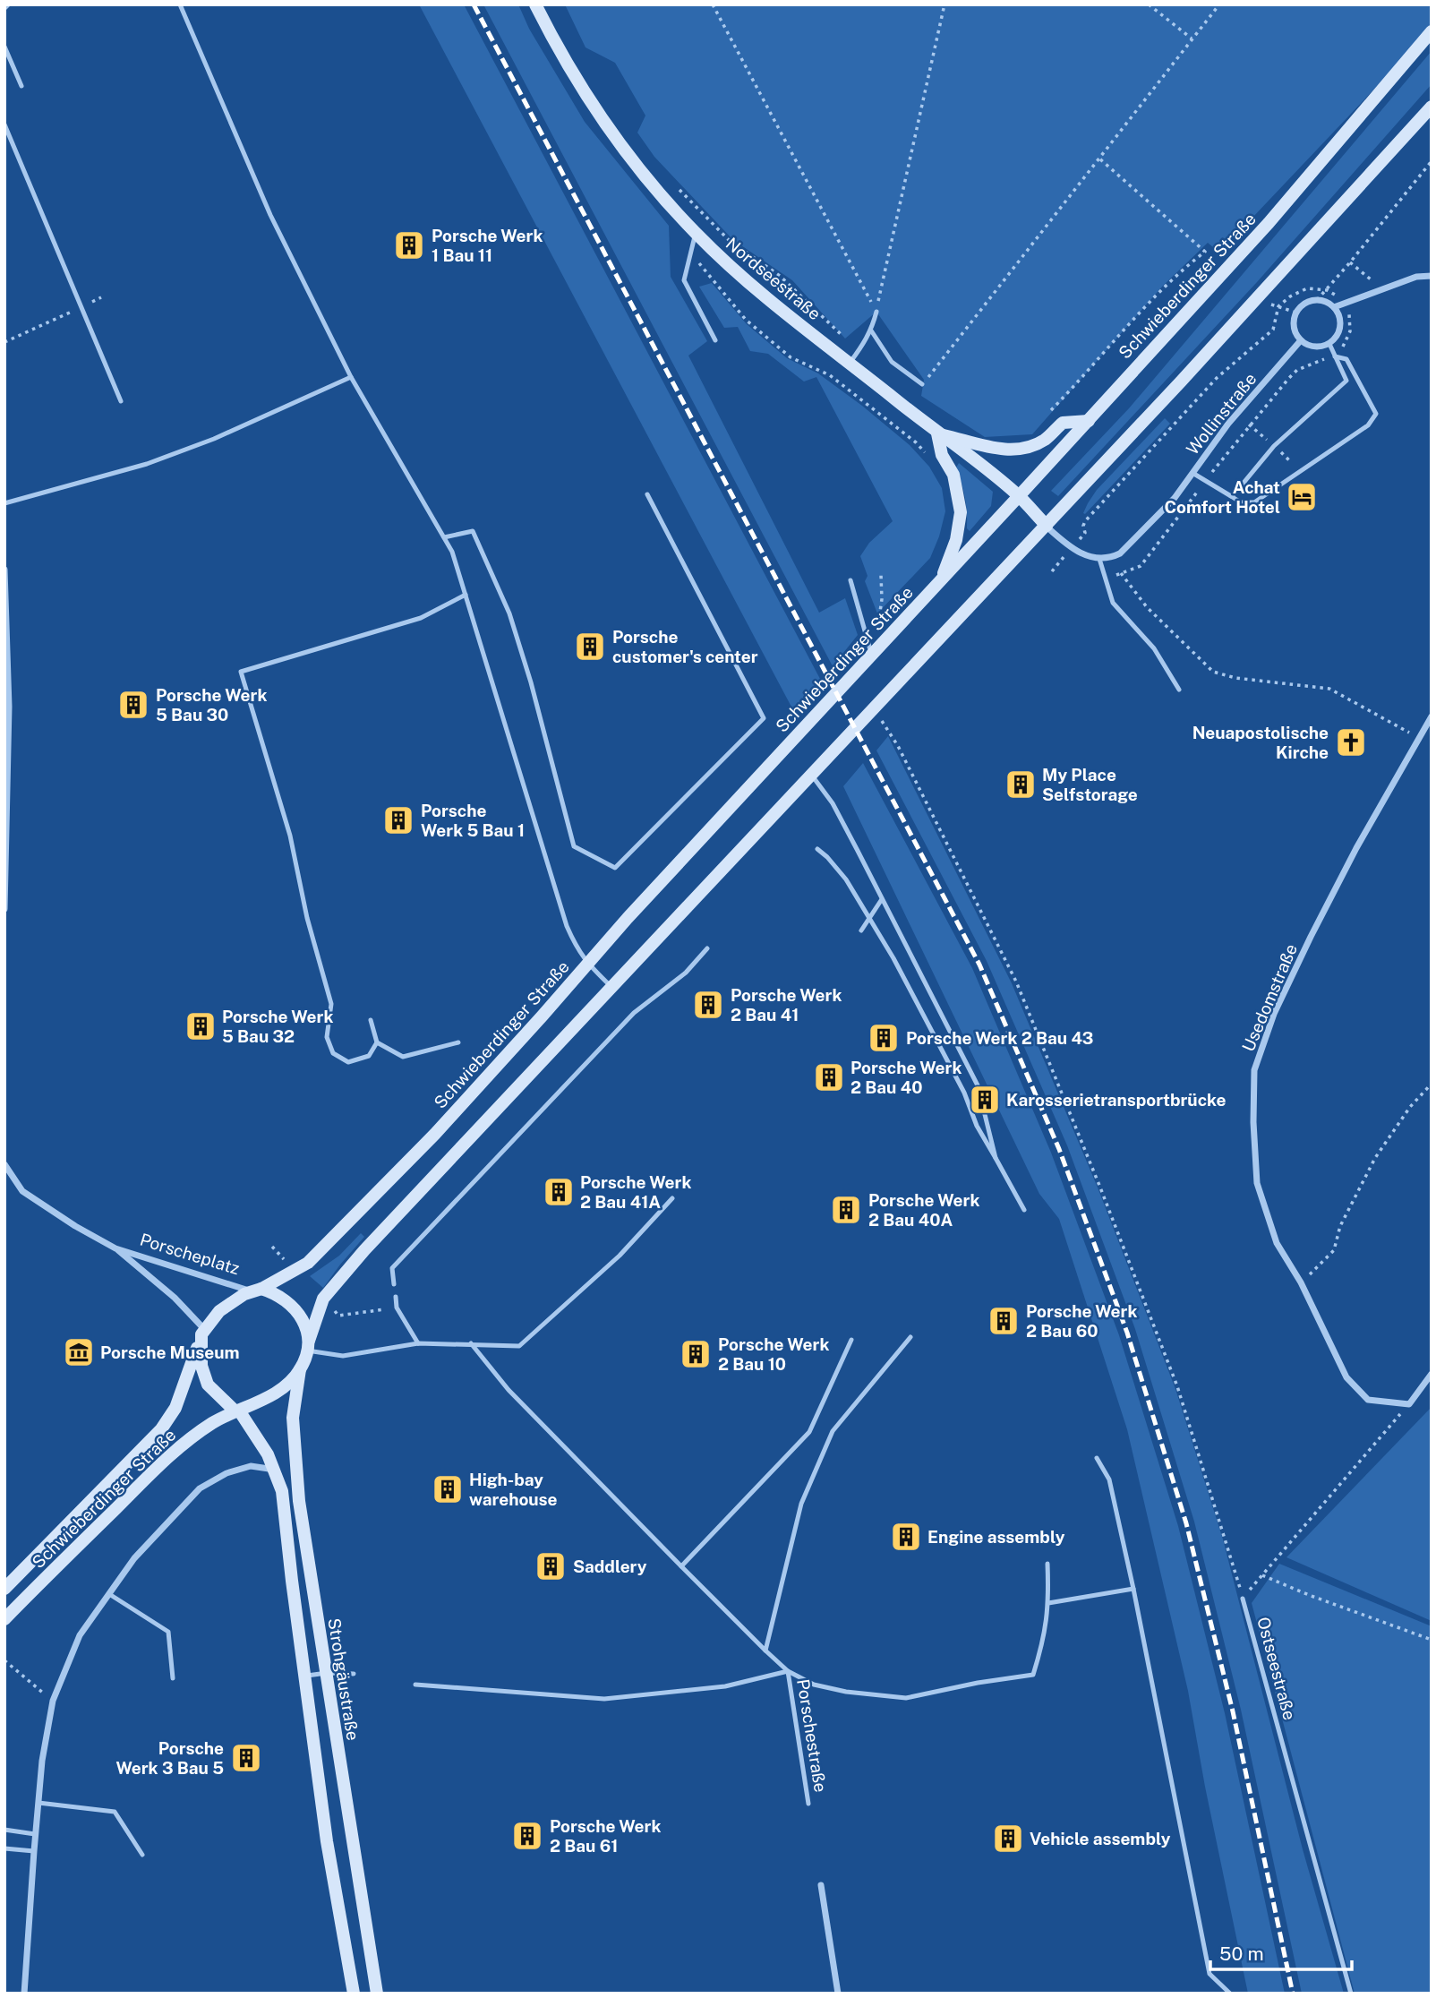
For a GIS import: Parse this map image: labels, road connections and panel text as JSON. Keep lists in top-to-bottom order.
{
  "streets": {
    "main road": [
      "Nordseestraße",
      "Schwieberdinger Straße",
      "Porscheplatz",
      "Strohgäustraße"
    ],
    "street": ["Wollinstraße", "Usedomstraße"],
    "lane": ["Ostseestraße", "Porschestraße"]
  },
  "crossings": [
    ["Nordseestraße", "Schwieberdinger Straße"],
    ["Schwieberdinger Straße", "Porscheplatz"],
    ["Schwieberdinger Straße", "Strohgäustraße"],
    ["Usedomstraße", "Ostseestraße"],
    ["Porscheplatz", "Strohgäustraße"]
  ],
  "places": {
    "building": [
      "Porsche Werk 1 Bau 11",
      "Porsche customer's center",
      "Porsche Werk 5 Bau 30",
      "My Place Selfstorage",
      "Porsche Werk 5 Bau 1",
      "Porsche Werk 2 Bau 41",
      "Porsche Werk 5 Bau 32",
      "Porsche Werk 2 Bau 43",
      "Porsche Werk 2 Bau 40",
      "Karosserietransportbrücke",
      "Porsche Werk 2 Bau 41A",
      "Porsche Werk 2 Bau 40A",
      "Porsche Werk 2 Bau 60",
      "Porsche Werk 2 Bau 10",
      "High-bay warehouse",
      "Engine assembly",
      "Saddlery",
      "Porsche Werk 3 Bau 5",
      "Porsche Werk 2 Bau 61",
      "Vehicle assembly"
    ],
    "hotel": ["Achat Comfort Hotel"],
    "church": ["Neuapostolische Kirche"],
    "museum": ["Porsche Museum"]
  },
  "scale_bar": "50 m"
}
